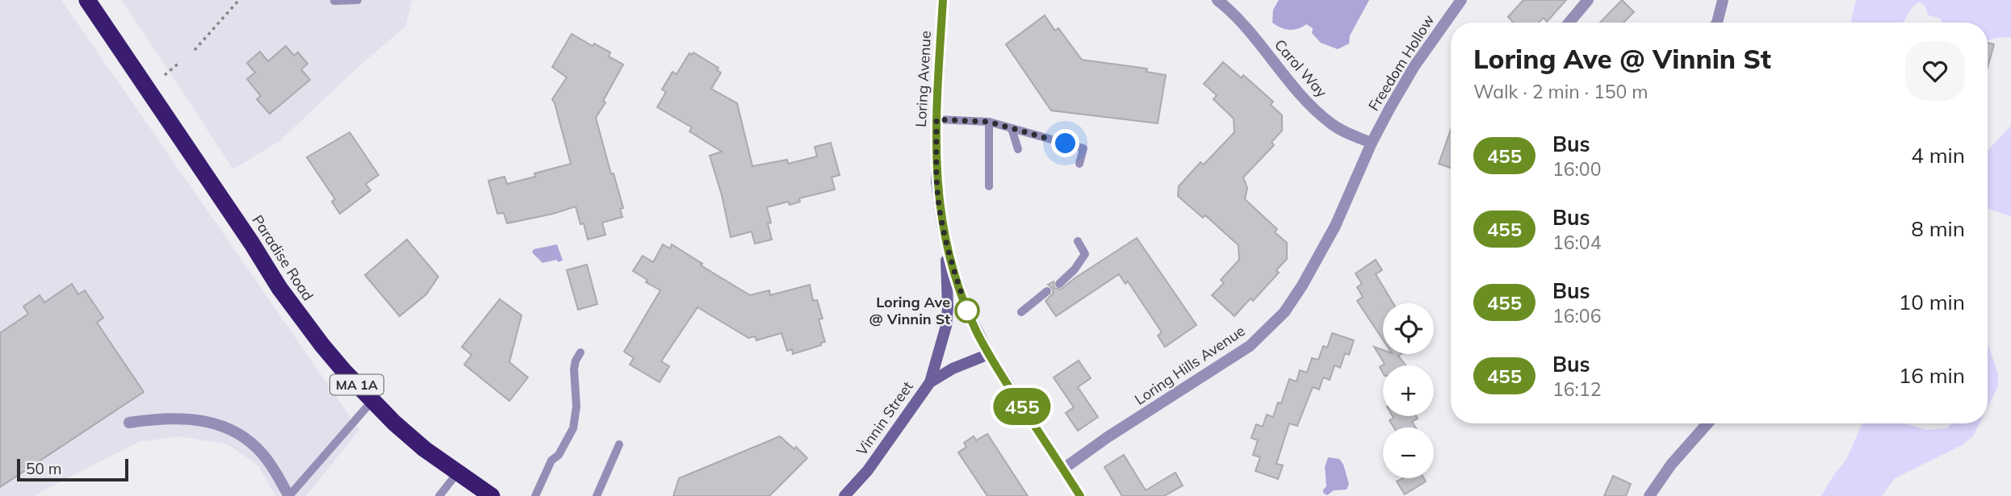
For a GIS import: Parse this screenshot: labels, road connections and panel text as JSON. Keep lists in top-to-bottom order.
{
  "streets": {
    "highway": ["Paradise Road", "MA 1A"],
    "main road": ["Loring Avenue", "Vinnin Street"],
    "street": ["Freedom Hollow", "Carol Way", "Loring Hills Avenue"]
  },
  "crossings": [
    ["Freedom Hollow", "Carol Way"],
    ["Freedom Hollow", "Loring Hills Avenue"],
    ["Carol Way", "Loring Hills Avenue"],
    ["Loring Avenue", "Loring Hills Avenue"],
    ["Loring Avenue", "Vinnin Street"]
  ],
  "places": ["Loring Ave @ Vinnin St"],
  "lines": ["bus line 455"],
  "scale_bar": "50 m",
  "page": {
    "on_map": "455",
    "heading": ["Loring Ave @ Vinnin St", "Walk · 2 min · 150 m"],
    "list": [
      {
        "mark": "455",
        "name": "Bus",
        "note": "16:00",
        "value": "4 min"
      },
      {
        "mark": "455",
        "name": "Bus",
        "note": "16:04",
        "value": "8 min"
      },
      {
        "mark": "455",
        "name": "Bus",
        "note": "16:06",
        "value": "10 min"
      },
      {
        "mark": "455",
        "name": "Bus",
        "note": "16:12",
        "value": "16 min"
      }
    ],
    "map_buttons": ["+", "−"],
    "scale": "50 m"
  }
}
